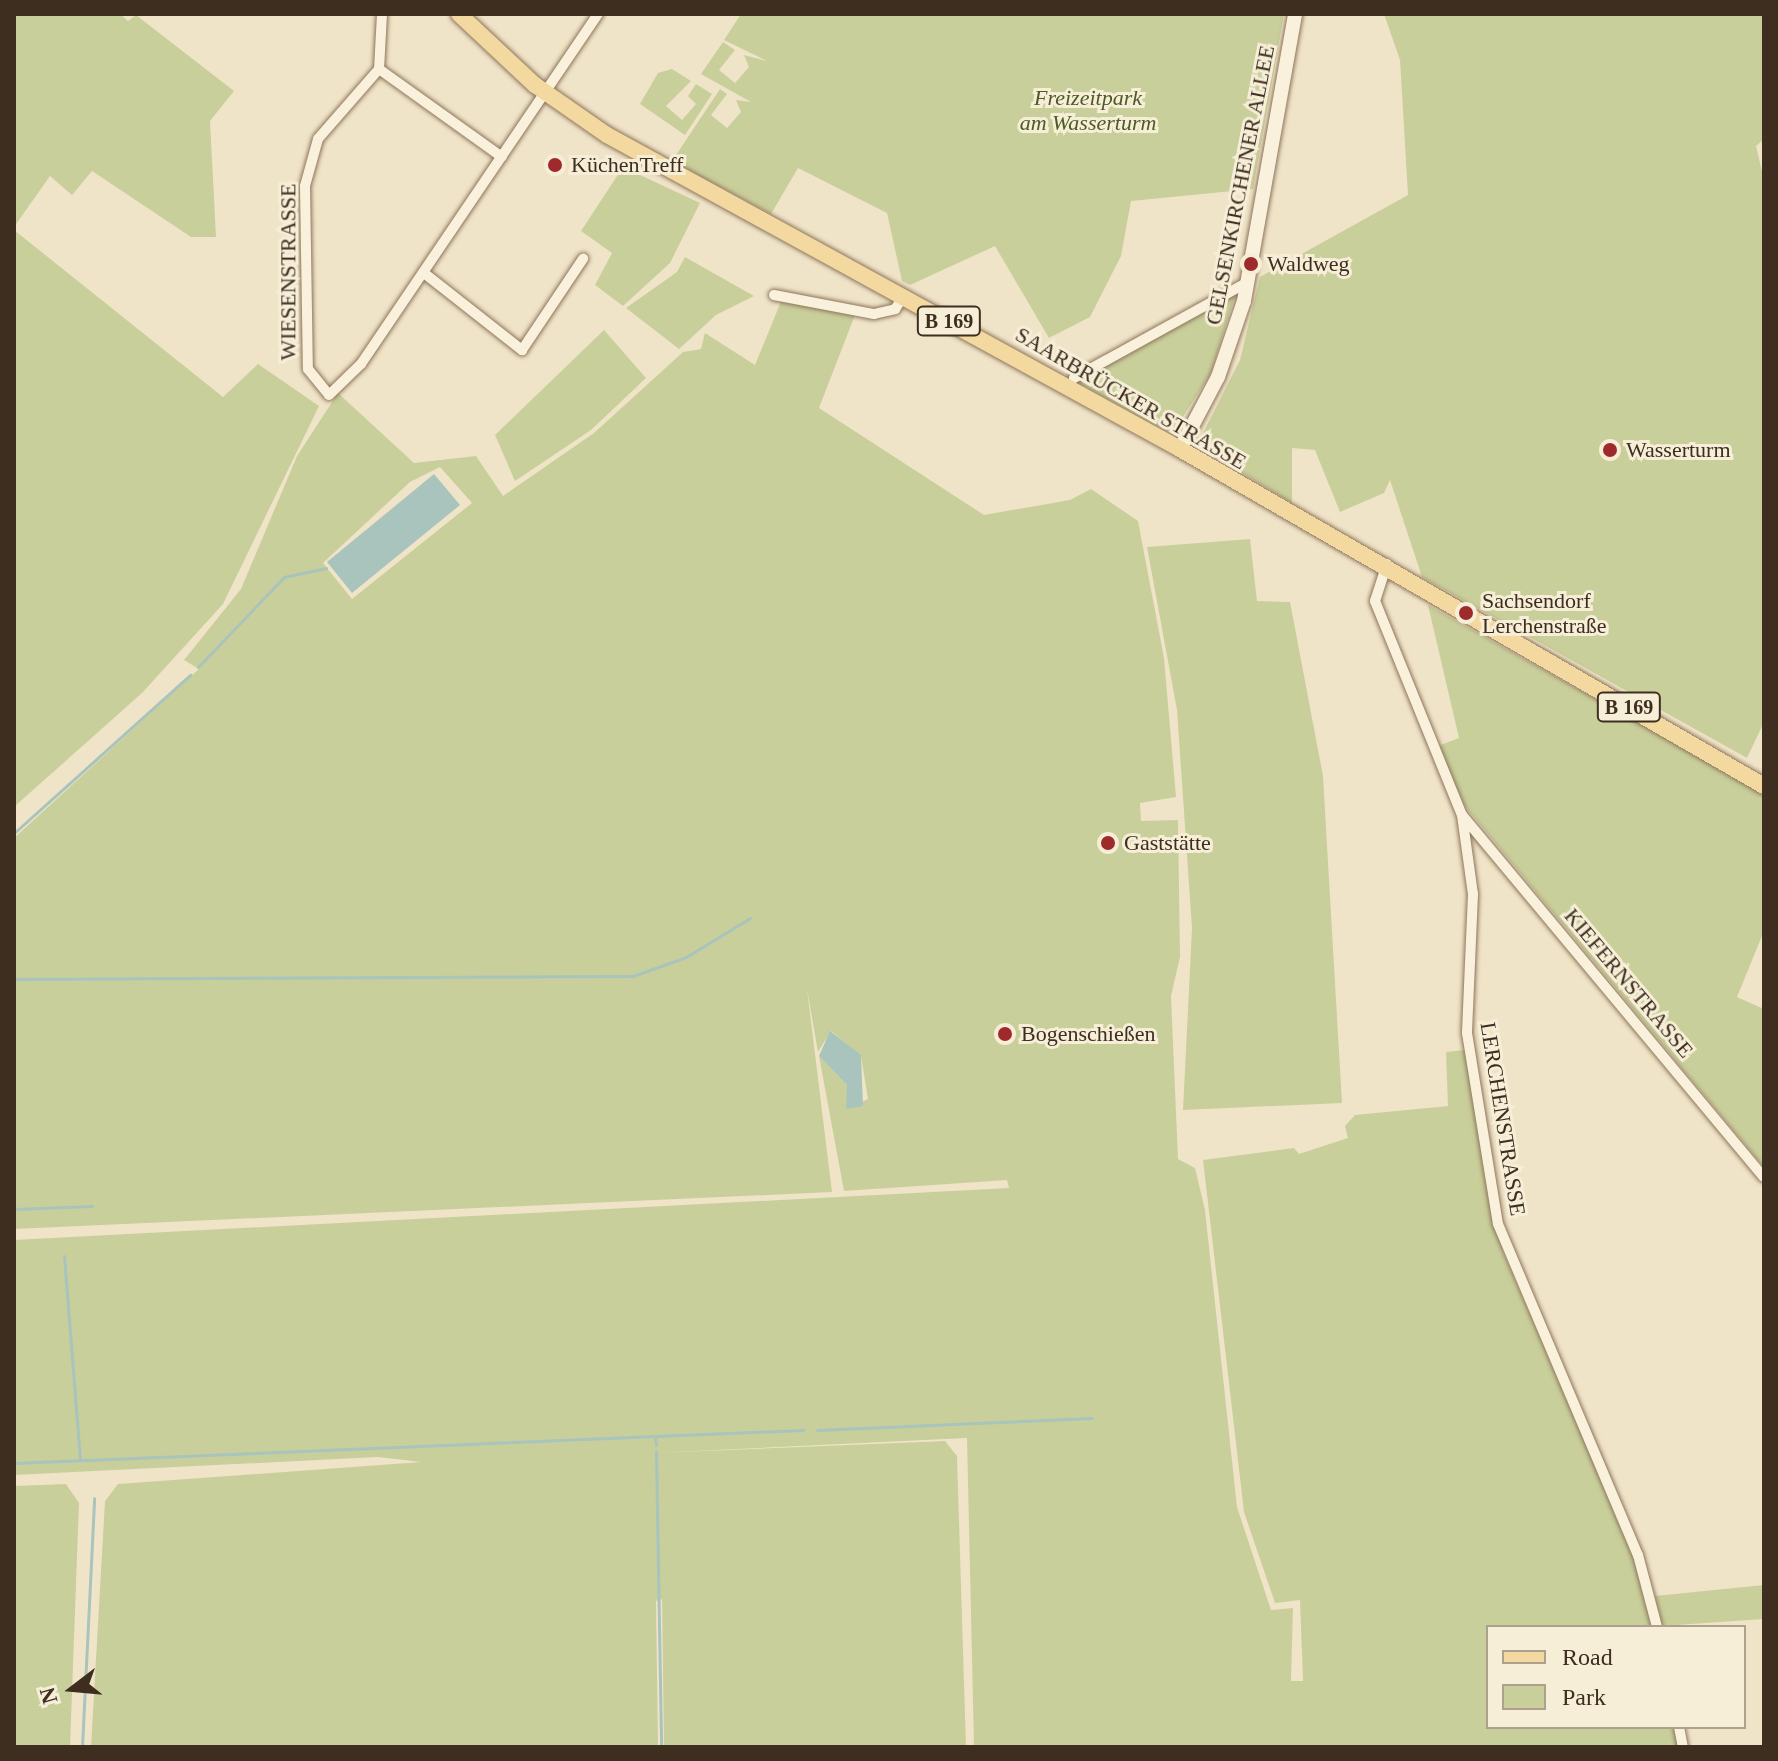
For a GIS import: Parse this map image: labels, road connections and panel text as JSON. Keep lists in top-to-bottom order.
{
  "streets": {
    "main road": ["GELSENKIRCHENER ALLEE", "B 169", "SAARBRÜCKER STRASSE"],
    "street": ["WIESENSTRASSE", "KIEFERNSTRASSE", "LERCHENSTRASSE"]
  },
  "crossings": [
    ["GELSENKIRCHENER ALLEE", "SAARBRÜCKER STRASSE"],
    ["SAARBRÜCKER STRASSE", "LERCHENSTRASSE"],
    ["KIEFERNSTRASSE", "LERCHENSTRASSE"]
  ],
  "parks": ["Freizeitpark am Wasserturm"],
  "places": [
    "KüchenTreff",
    "Waldweg",
    "Wasserturm",
    "Sachsendorf Lerchenstraße",
    "Gaststätte",
    "Bogenschießen"
  ],
  "legend": ["Road", "Park"],
  "north": "left"
}
